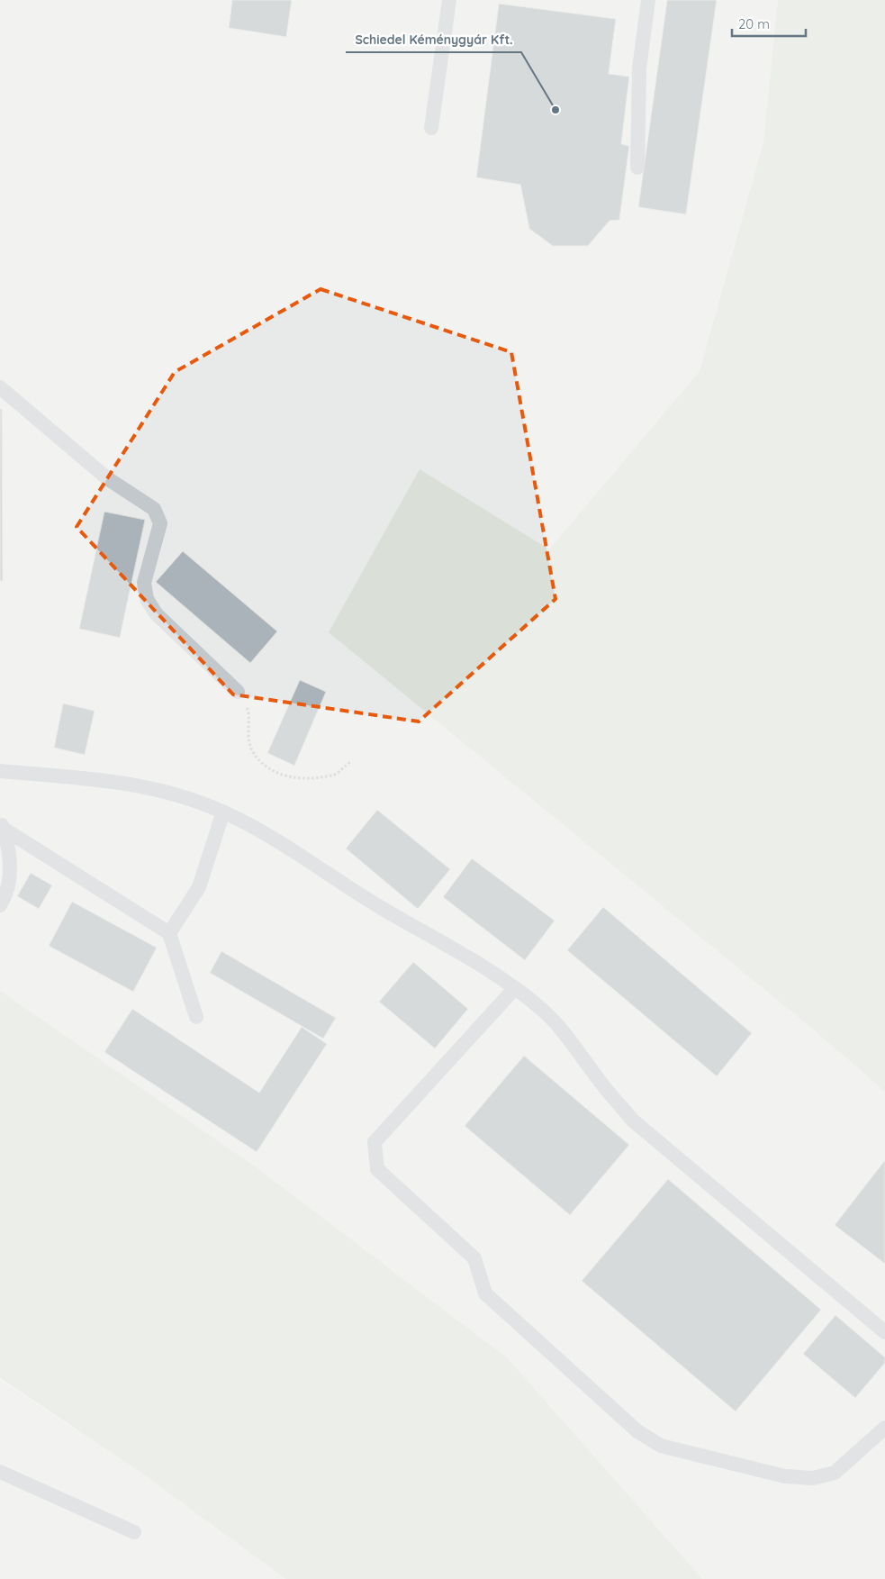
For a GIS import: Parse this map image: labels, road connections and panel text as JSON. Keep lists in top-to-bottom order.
{
  "places": ["Schiedel Kéménygyár Kft."],
  "scale_bar": "20 m"
}
